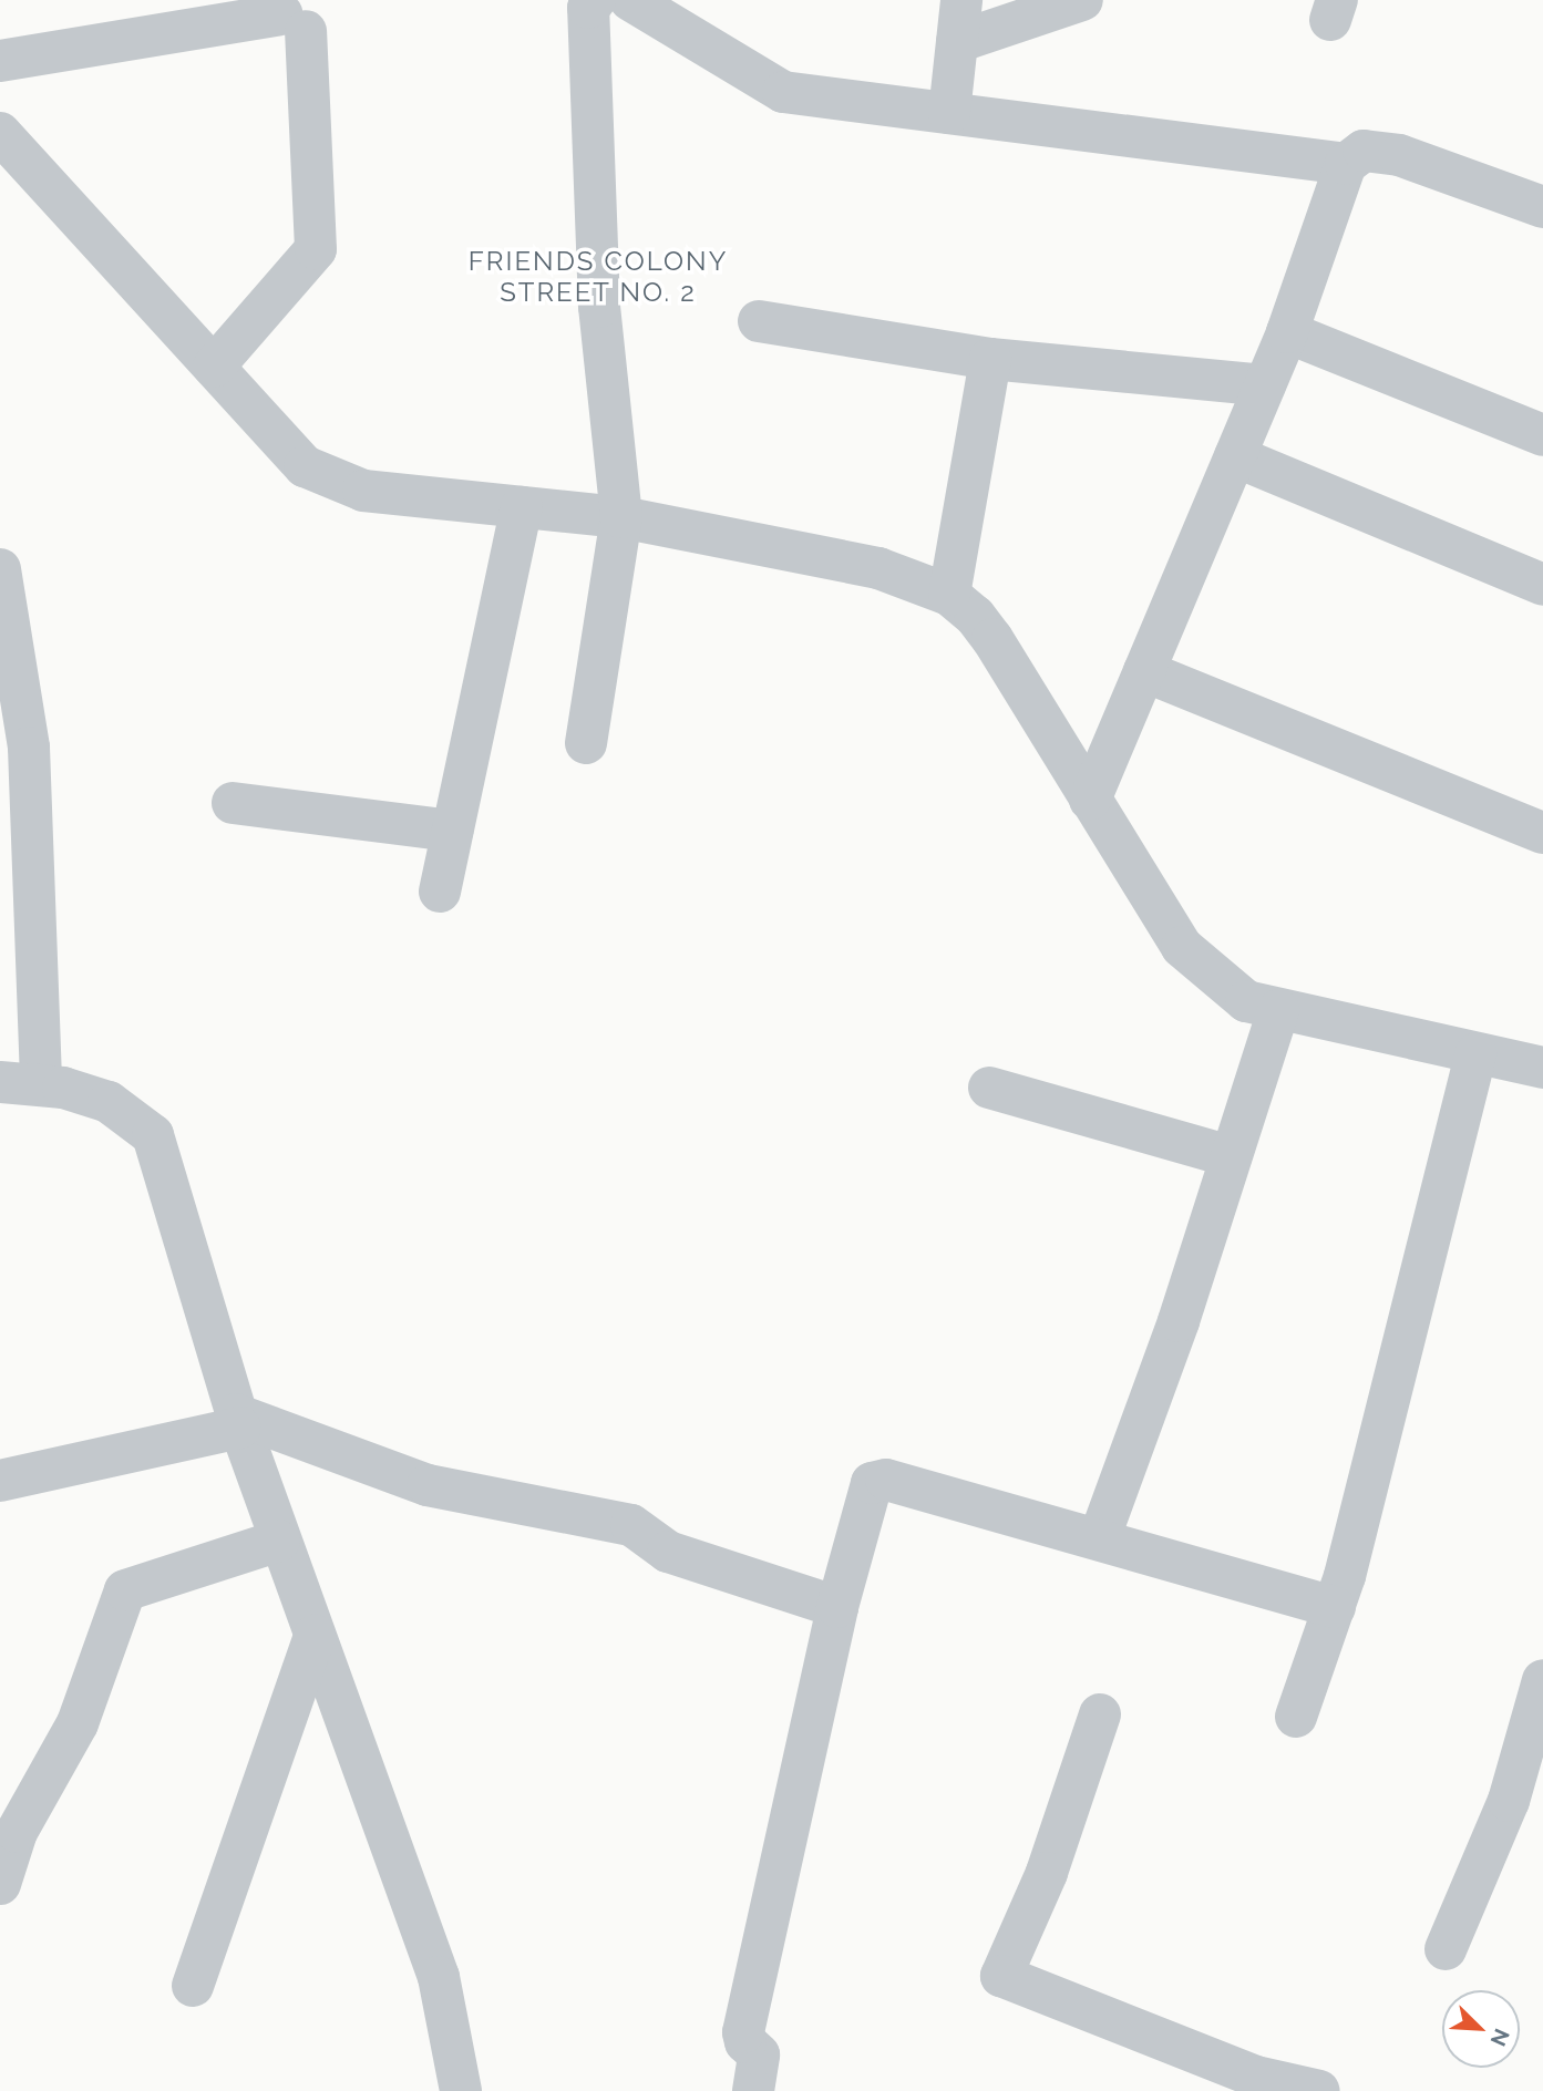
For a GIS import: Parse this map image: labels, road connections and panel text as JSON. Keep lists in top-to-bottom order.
{
  "districts": ["FRIENDS COLONY STREET NO. 2"],
  "north": "bottom right"
}
